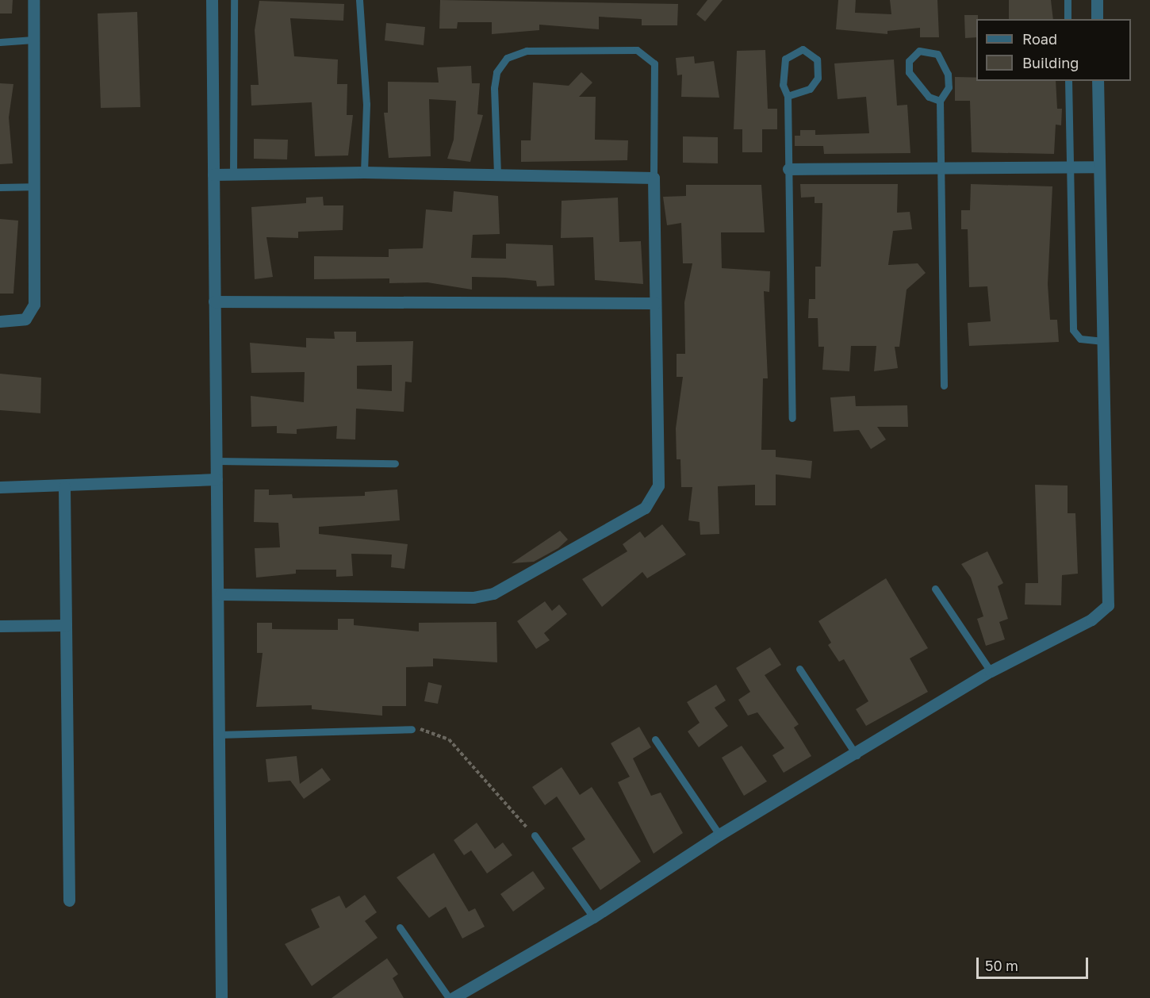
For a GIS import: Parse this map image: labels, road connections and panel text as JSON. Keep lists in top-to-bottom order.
{
  "legend": ["Road", "Building"],
  "scale_bar": "50 m"
}
